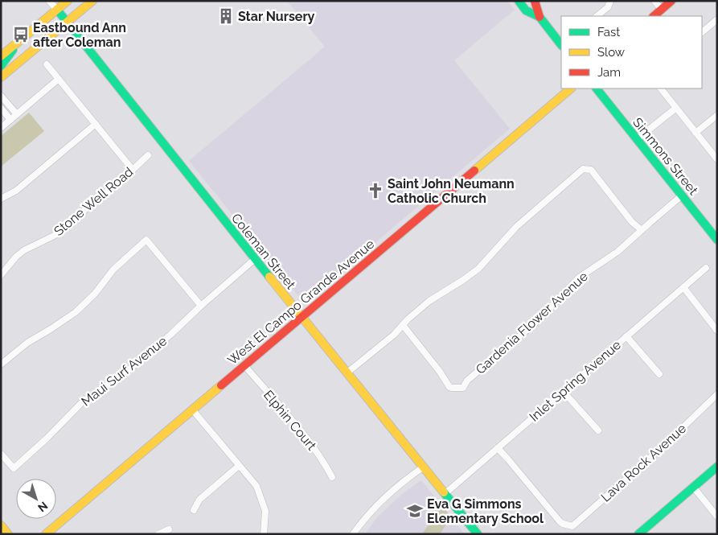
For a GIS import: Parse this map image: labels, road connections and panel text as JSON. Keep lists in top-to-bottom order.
{
  "streets": {
    "street": [
      "Simmons Street",
      "Stone Well Road",
      "Coleman Street",
      "West El Campo Grande Avenue",
      "Gardenia Flower Avenue",
      "Maui Surf Avenue",
      "Inlet Spring Avenue",
      "Elphin Court",
      "Lava Rock Avenue"
    ]
  },
  "crossings": [
    ["Simmons Street", "Gardenia Flower Avenue"],
    ["Coleman Street", "West El Campo Grande Avenue"],
    ["Coleman Street", "Maui Surf Avenue"],
    ["Coleman Street", "Inlet Spring Avenue"],
    ["West El Campo Grande Avenue", "Elphin Court"],
    ["Inlet Spring Avenue", "Lava Rock Avenue"]
  ],
  "places": {
    "building": ["Star Nursery"],
    "bus stop": ["Eastbound Ann after Coleman"],
    "church": ["Saint John Neumann Catholic Church"],
    "school or university": ["Eva G Simmons Elementary School"]
  },
  "legend": ["Fast", "Slow", "Jam"],
  "north": "bottom right"
}
